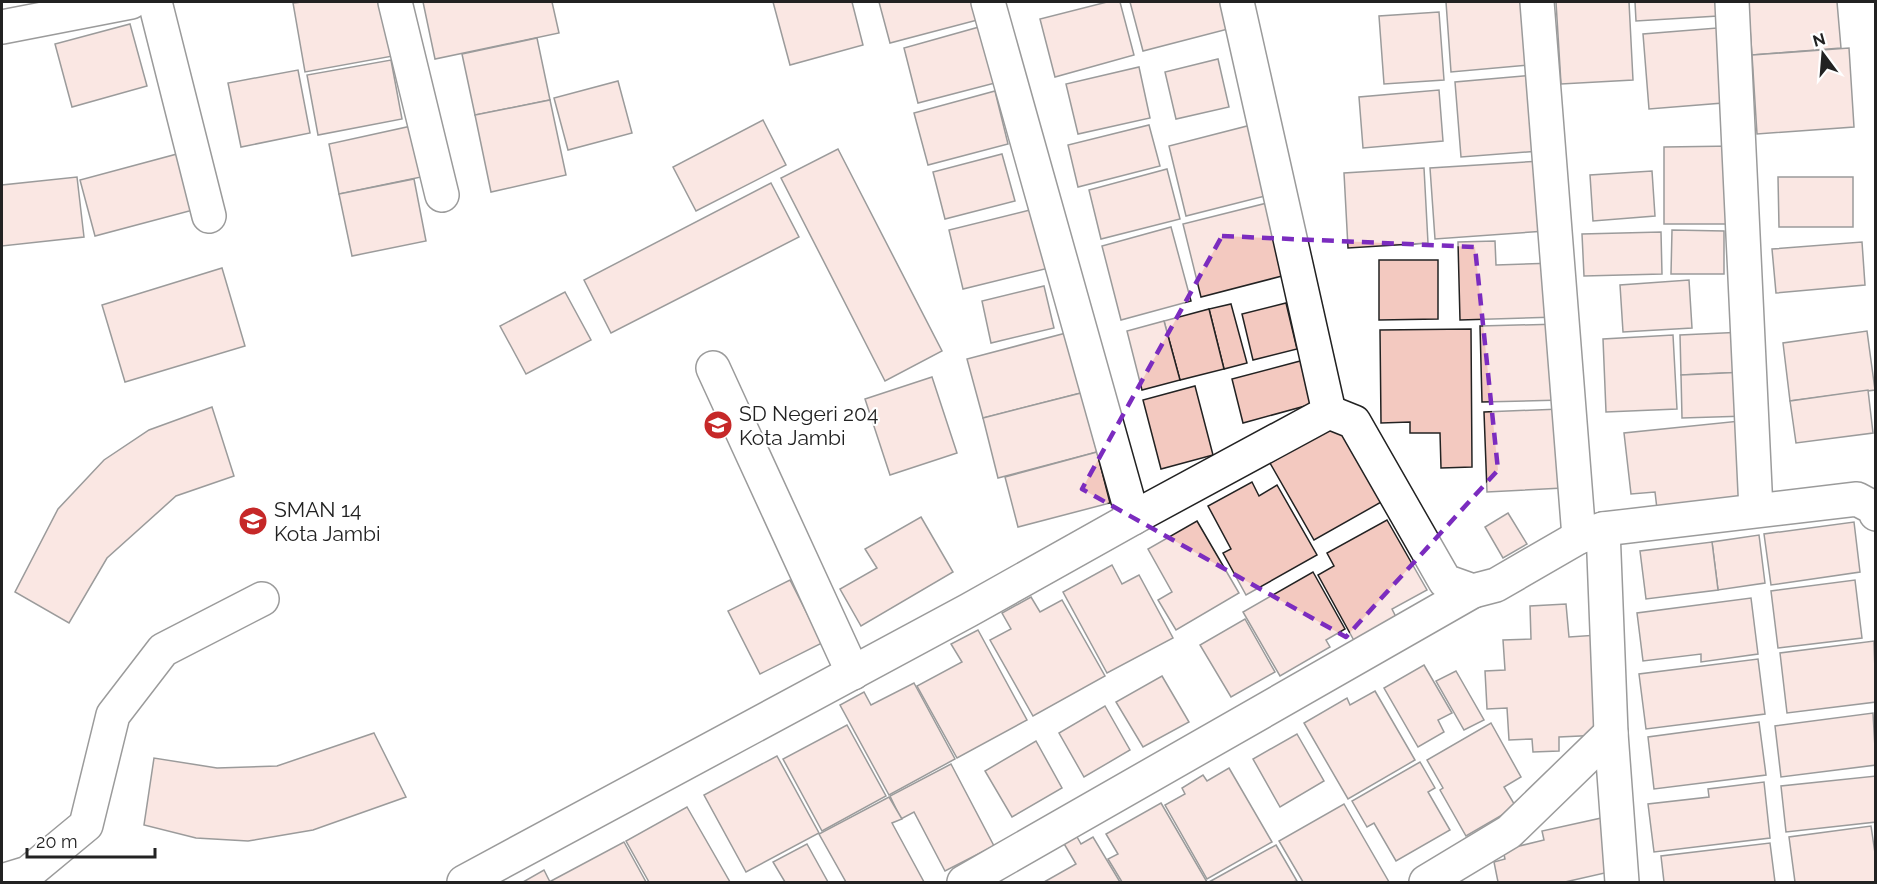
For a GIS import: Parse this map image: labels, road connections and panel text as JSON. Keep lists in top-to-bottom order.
{
  "places": {
    "school or university": ["SD Negeri 204 Kota Jambi", "SMAN 14 Kota Jambi"]
  },
  "scale_bar": "20 m",
  "north": "top"
}
